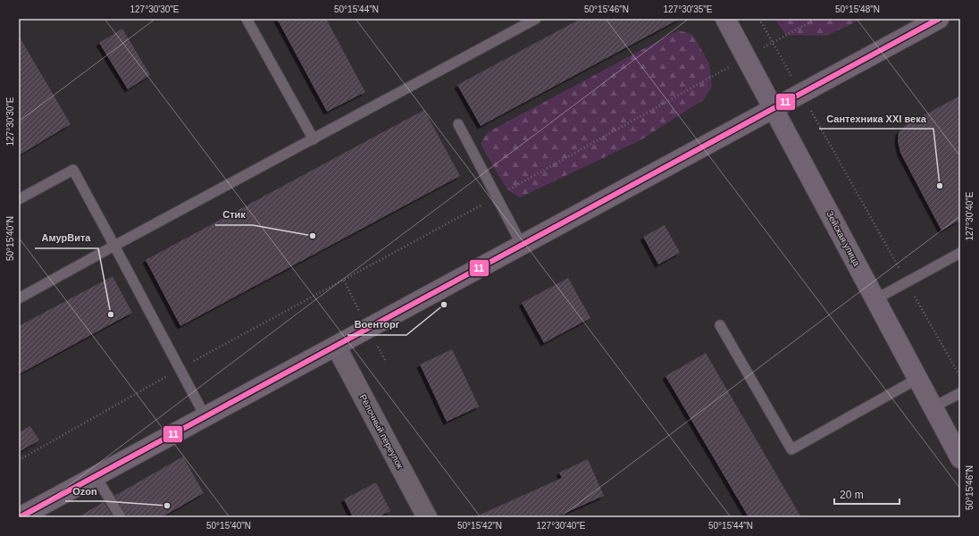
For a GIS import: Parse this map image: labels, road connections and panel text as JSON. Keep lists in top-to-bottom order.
{
  "streets": {
    "main road": ["Зейская улица"],
    "street": ["Рёлочный переулок"]
  },
  "places": [
    "Сантехника XXI века",
    "Стик",
    "Военторг",
    "АмурВита",
    "Ozon"
  ],
  "lines": ["transit line 11"],
  "scale_bar": "20 m",
  "coordinates": [
    "127°30'30\"E",
    "50°15'44\"N",
    "50°15'46\"N",
    "127°30'35\"E",
    "50°15'48\"N",
    "127°30'40\"E",
    "50°15'40\"N",
    "50°15'42\"N"
  ]
}
